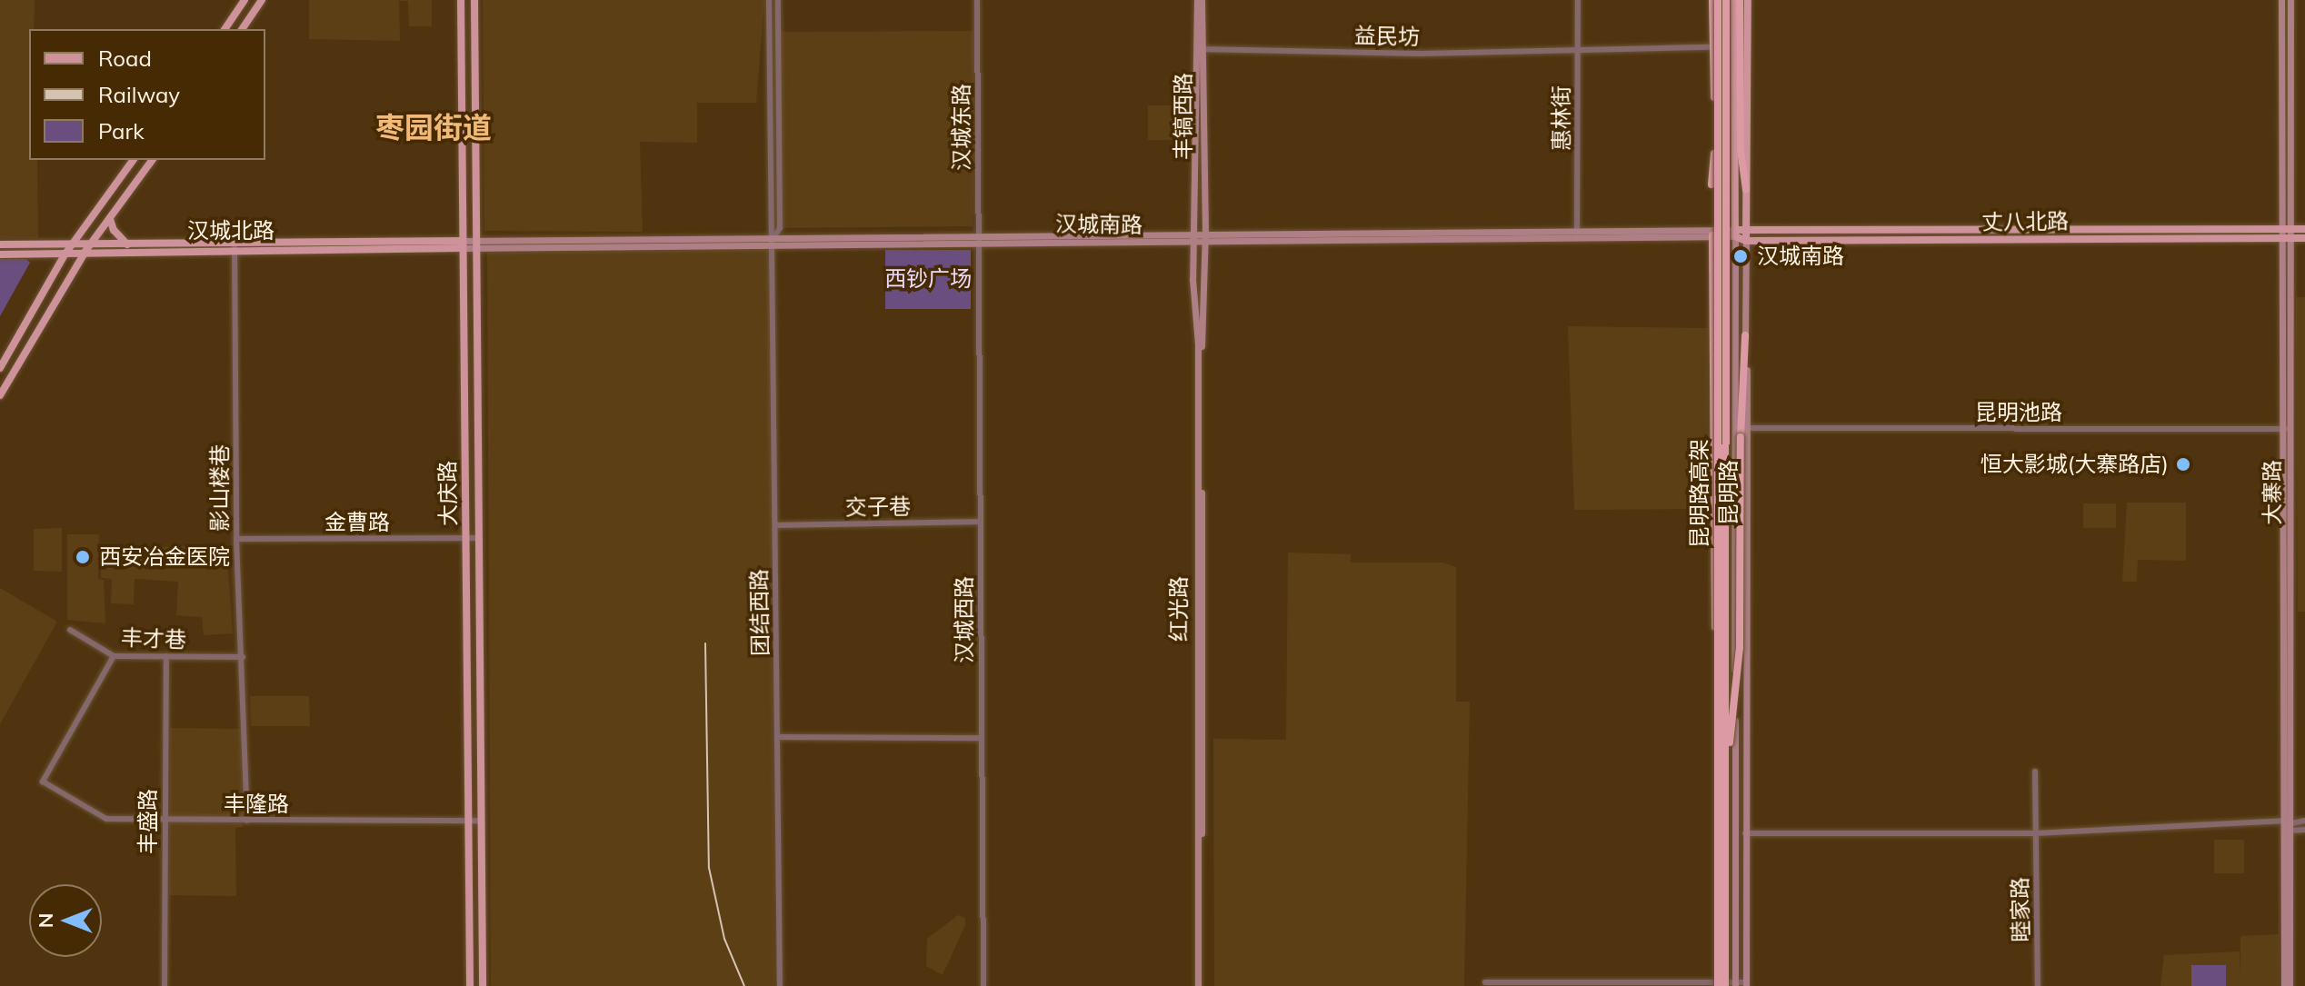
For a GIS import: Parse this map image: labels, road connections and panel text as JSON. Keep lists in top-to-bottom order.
{
  "streets": {
    "highway": ["昆明路高架"],
    "main road": [
      "丰镐西路",
      "丈八北路",
      "汉城南路",
      "汉城北路",
      "昆明路",
      "大寨路",
      "大庆路",
      "红光路"
    ],
    "street": [
      "益民坊",
      "惠林街",
      "汉城东路",
      "昆明池路",
      "影山楼巷",
      "交子巷",
      "金曹路",
      "团结西路",
      "汉城西路",
      "丰才巷",
      "丰隆路",
      "丰盛路",
      "睦家路"
    ]
  },
  "crossings": [
    ["益民坊", "丰镐西路"],
    ["益民坊", "惠林街"],
    ["丰镐西路", "汉城南路"],
    ["丰镐西路", "红光路"],
    ["惠林街", "汉城南路"],
    ["汉城东路", "汉城南路"],
    ["汉城东路", "汉城西路"],
    ["丈八北路", "汉城南路"],
    ["丈八北路", "昆明路"],
    ["丈八北路", "大寨路"],
    ["汉城南路", "汉城北路"],
    ["汉城南路", "昆明路"],
    ["汉城南路", "大庆路"],
    ["汉城南路", "红光路"],
    ["汉城南路", "团结西路"],
    ["汉城北路", "影山楼巷"],
    ["汉城北路", "大庆路"],
    ["昆明池路", "昆明路"],
    ["昆明池路", "大寨路"],
    ["影山楼巷", "金曹路"],
    ["影山楼巷", "丰才巷"],
    ["影山楼巷", "丰隆路"],
    ["大庆路", "金曹路"],
    ["大庆路", "丰隆路"],
    ["交子巷", "团结西路"],
    ["交子巷", "汉城西路"],
    ["丰才巷", "丰隆路"],
    ["丰才巷", "丰盛路"],
    ["丰隆路", "丰盛路"]
  ],
  "districts": ["枣园街道"],
  "parks": ["西钞广场"],
  "places": ["汉城南路", "恒大影城(大寨路店)", "西安冶金医院"],
  "legend": ["Road", "Railway", "Park"],
  "north": "left"
}
